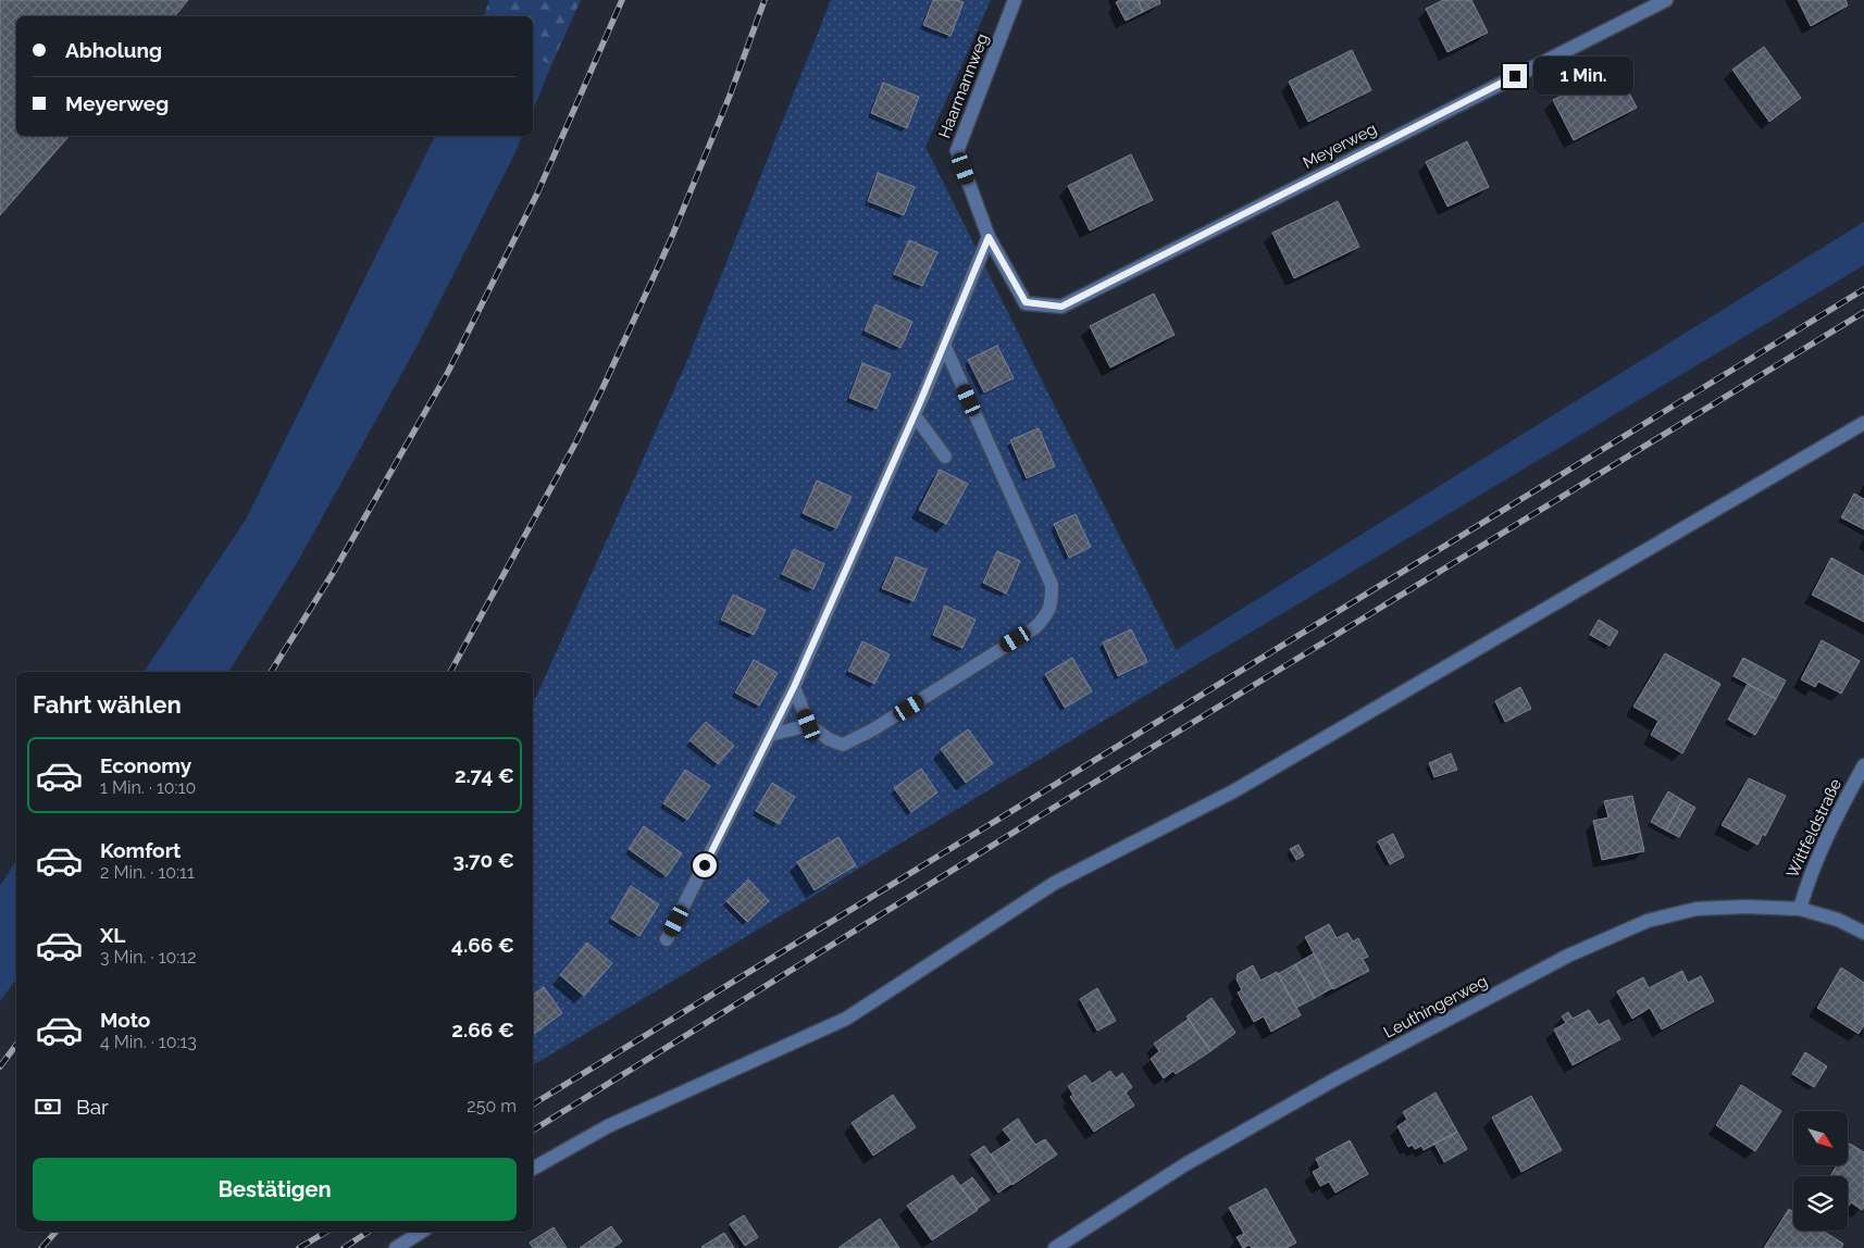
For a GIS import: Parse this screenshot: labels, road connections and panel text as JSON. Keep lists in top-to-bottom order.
{
  "streets": {
    "street": [
      "Haarmannweg",
      "Meyerweg",
      "Wittfeldstraße",
      "Leuthingerweg"
    ]
  },
  "crossings": [
    ["Haarmannweg", "Meyerweg"],
    ["Wittfeldstraße", "Leuthingerweg"]
  ],
  "north": "bottom right",
  "page": {
    "banner": ["Abholung", "Meyerweg"],
    "bubble": "1 Min.",
    "heading": "Fahrt wählen",
    "list": [
      {
        "name": "Economy",
        "note": "1 Min. · 10:10",
        "value": "2.74 €"
      },
      {
        "name": "Komfort",
        "note": "2 Min. · 10:11",
        "value": "3.70 €"
      },
      {
        "name": "XL",
        "note": "3 Min. · 10:12",
        "value": "4.66 €"
      },
      {
        "name": "Moto",
        "note": "4 Min. · 10:13",
        "value": "2.66 €"
      }
    ],
    "pay": ["Bar", "250 m"],
    "buttons": "Bestätigen"
  }
}
